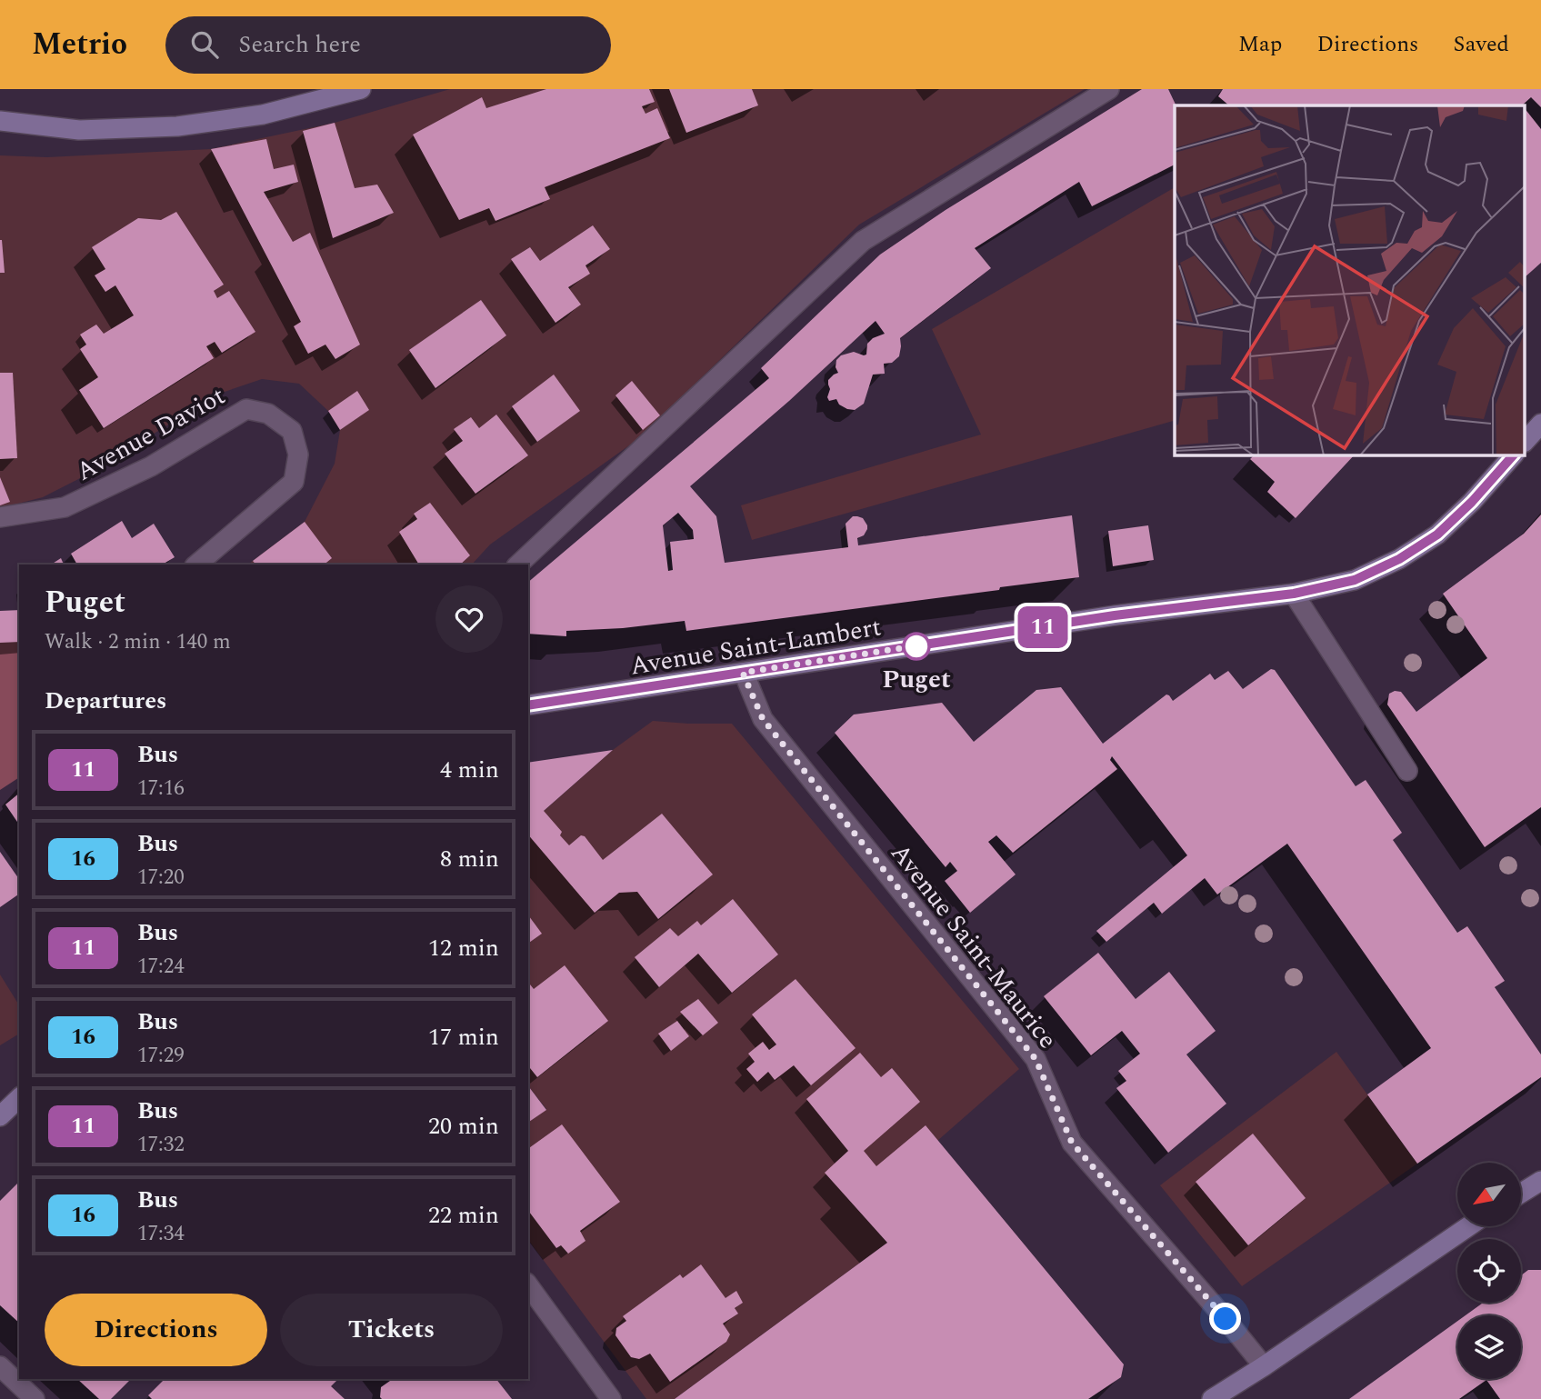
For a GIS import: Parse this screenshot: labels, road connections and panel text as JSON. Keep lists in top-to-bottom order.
{
  "streets": {
    "street": ["Avenue Daviot", "Avenue Saint-Lambert", "Avenue Saint-Maurice"]
  },
  "crossings": [
    ["Avenue Saint-Lambert", "Avenue Saint-Maurice"]
  ],
  "places": ["Puget"],
  "lines": ["bus line 11"],
  "north": "bottom left",
  "page": {
    "header": "Metrio",
    "search": "Search here",
    "nav": ["Map", "Directions", "Saved"],
    "on_map": "11",
    "heading": [
      ["Puget", "Walk · 2 min · 140 m"],
      "Departures"
    ],
    "list": [
      {
        "mark": "11",
        "name": "Bus",
        "note": "17:16",
        "value": "4 min"
      },
      {
        "mark": "16",
        "name": "Bus",
        "note": "17:20",
        "value": "8 min"
      },
      {
        "mark": "11",
        "name": "Bus",
        "note": "17:24",
        "value": "12 min"
      },
      {
        "mark": "16",
        "name": "Bus",
        "note": "17:29",
        "value": "17 min"
      },
      {
        "mark": "11",
        "name": "Bus",
        "note": "17:32",
        "value": "20 min"
      },
      {
        "mark": "16",
        "name": "Bus",
        "note": "17:34",
        "value": "22 min"
      }
    ],
    "buttons": ["Directions", "Tickets"]
  }
}
